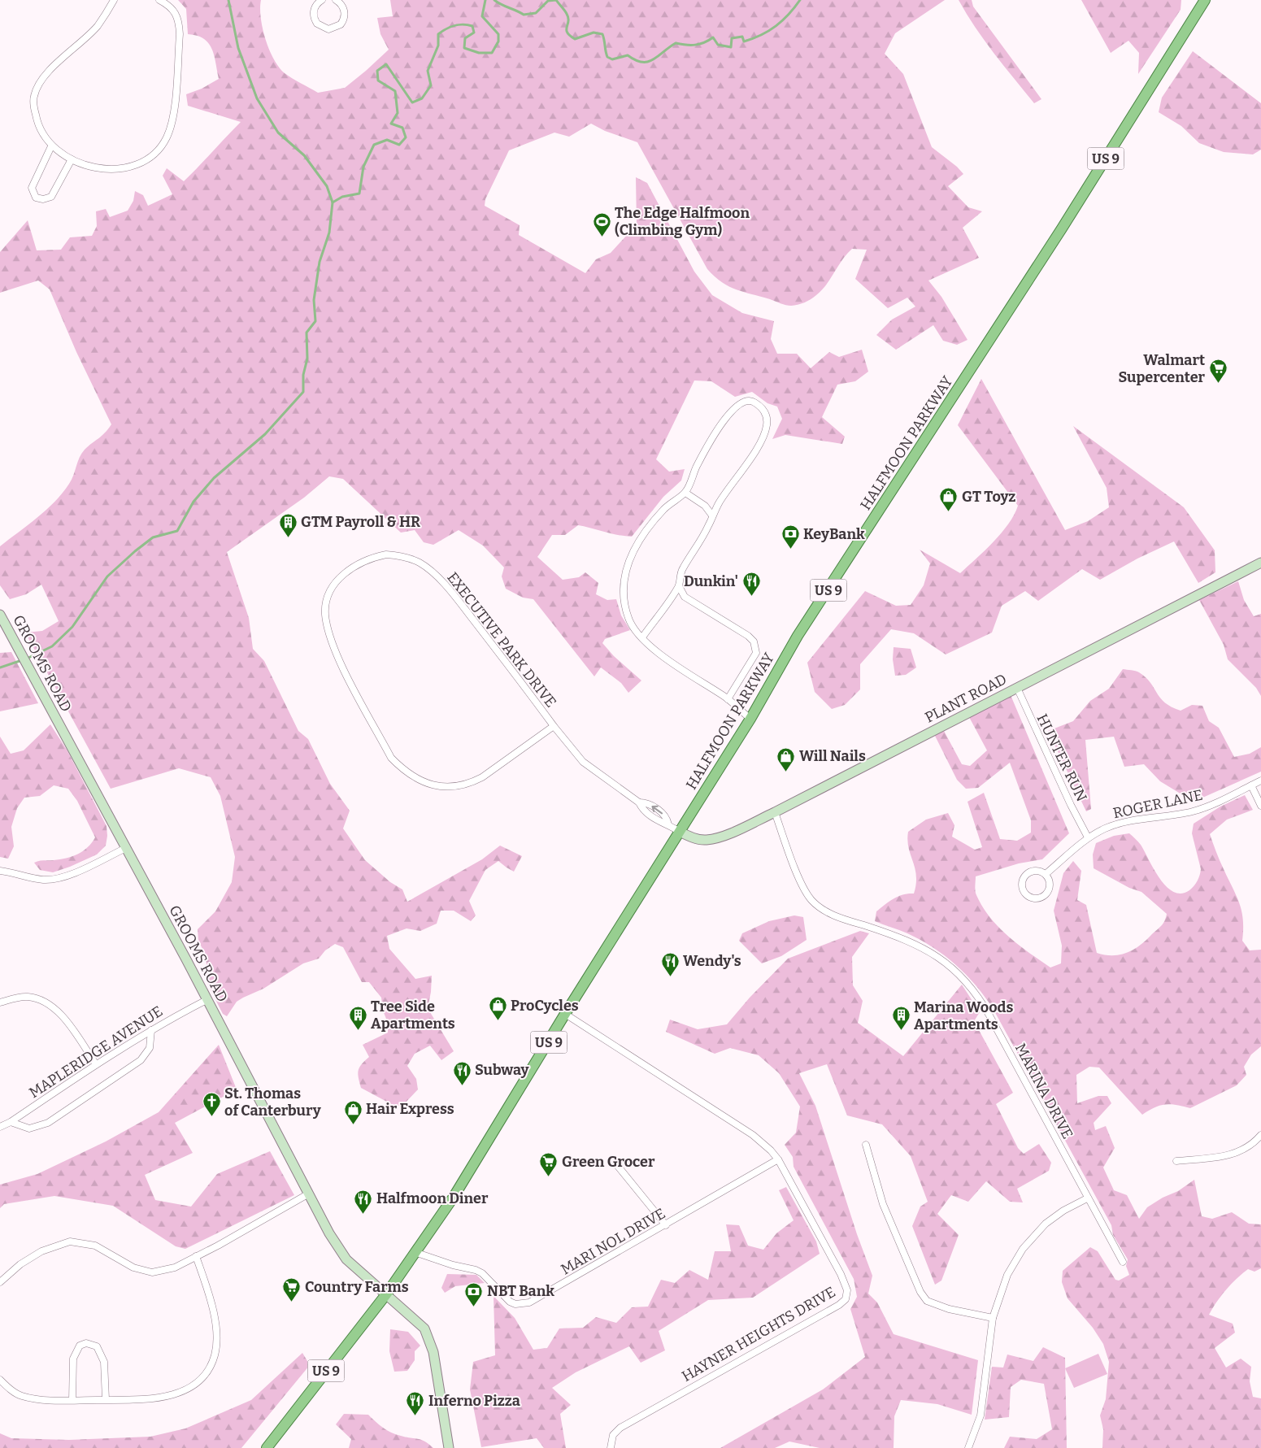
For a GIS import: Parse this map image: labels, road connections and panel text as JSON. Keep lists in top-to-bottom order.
{
  "streets": {
    "main road": ["US 9", "HALFMOON PARKWAY"],
    "street": [
      "EXECUTIVE PARK DRIVE",
      "GROOMS ROAD",
      "PLANT ROAD",
      "HUNTER RUN",
      "ROGER LANE",
      "MAPLERIDGE AVENUE",
      "MARINA DRIVE",
      "MARI NOL DRIVE",
      "HAYNER HEIGHTS DRIVE"
    ]
  },
  "crossings": [
    ["HALFMOON PARKWAY", "EXECUTIVE PARK DRIVE"],
    ["HALFMOON PARKWAY", "GROOMS ROAD"],
    ["HALFMOON PARKWAY", "PLANT ROAD"],
    ["HALFMOON PARKWAY", "MARI NOL DRIVE"],
    ["HALFMOON PARKWAY", "HAYNER HEIGHTS DRIVE"],
    ["EXECUTIVE PARK DRIVE", "PLANT ROAD"],
    ["GROOMS ROAD", "MAPLERIDGE AVENUE"],
    ["PLANT ROAD", "HUNTER RUN"],
    ["PLANT ROAD", "MARINA DRIVE"],
    ["HUNTER RUN", "ROGER LANE"],
    ["MARI NOL DRIVE", "HAYNER HEIGHTS DRIVE"]
  ],
  "places": {
    "sports": ["The Edge Halfmoon (Climbing Gym)"],
    "supermarket": ["Walmart Supercenter", "Green Grocer", "Country Farms"],
    "shop": [
      "GT Toyz",
      "Will Nails",
      "ProCycles",
      "Hair Express"
    ],
    "building": ["GTM Payroll & HR", "Tree Side Apartments", "Marina Woods Apartments"],
    "bank": ["KeyBank", "NBT Bank"],
    "restaurant": [
      "Dunkin'",
      "Wendy's",
      "Subway",
      "Halfmoon Diner",
      "Inferno Pizza"
    ],
    "church": ["St. Thomas of Canterbury"]
  }
}
